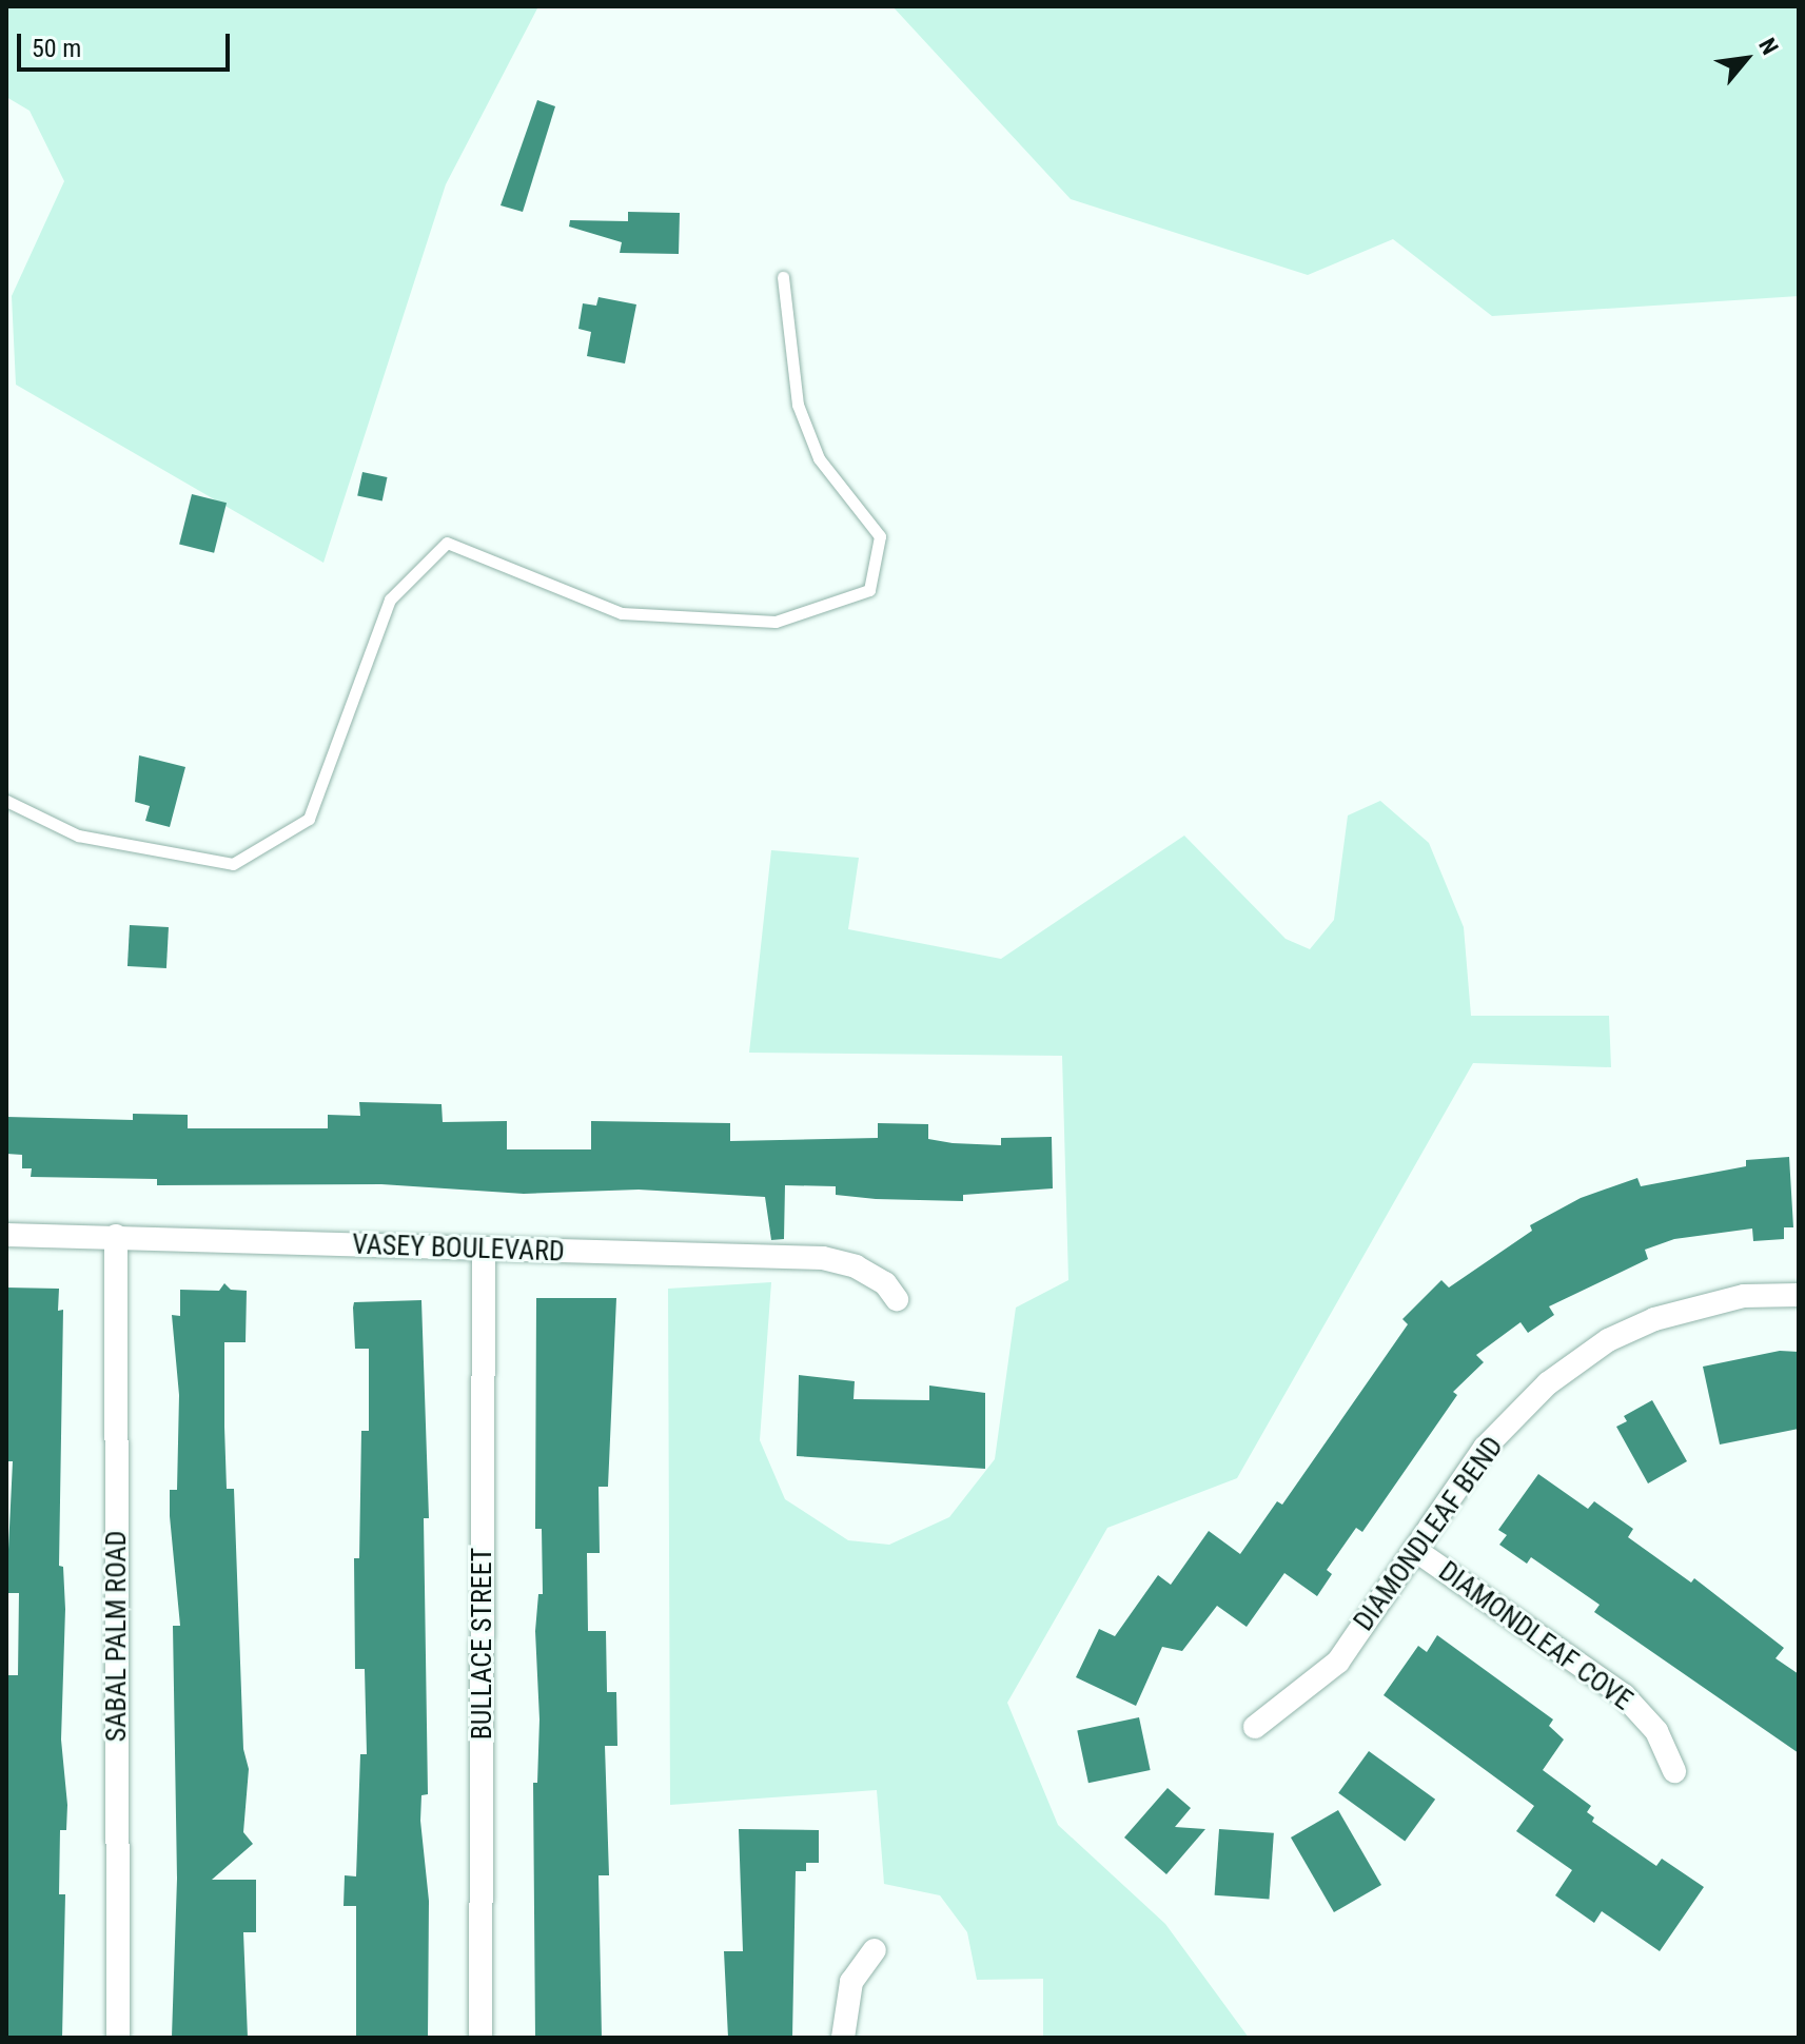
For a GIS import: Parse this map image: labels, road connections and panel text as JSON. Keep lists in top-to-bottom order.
{
  "streets": {
    "street": [
      "VASEY BOULEVARD",
      "DIAMONDLEAF BEND",
      "SABAL PALM ROAD",
      "DIAMONDLEAF COVE",
      "BULLACE STREET"
    ]
  },
  "crossings": [
    ["VASEY BOULEVARD", "SABAL PALM ROAD"],
    ["VASEY BOULEVARD", "BULLACE STREET"],
    ["DIAMONDLEAF BEND", "DIAMONDLEAF COVE"]
  ],
  "scale_bar": "50 m",
  "north": "top right"
}
